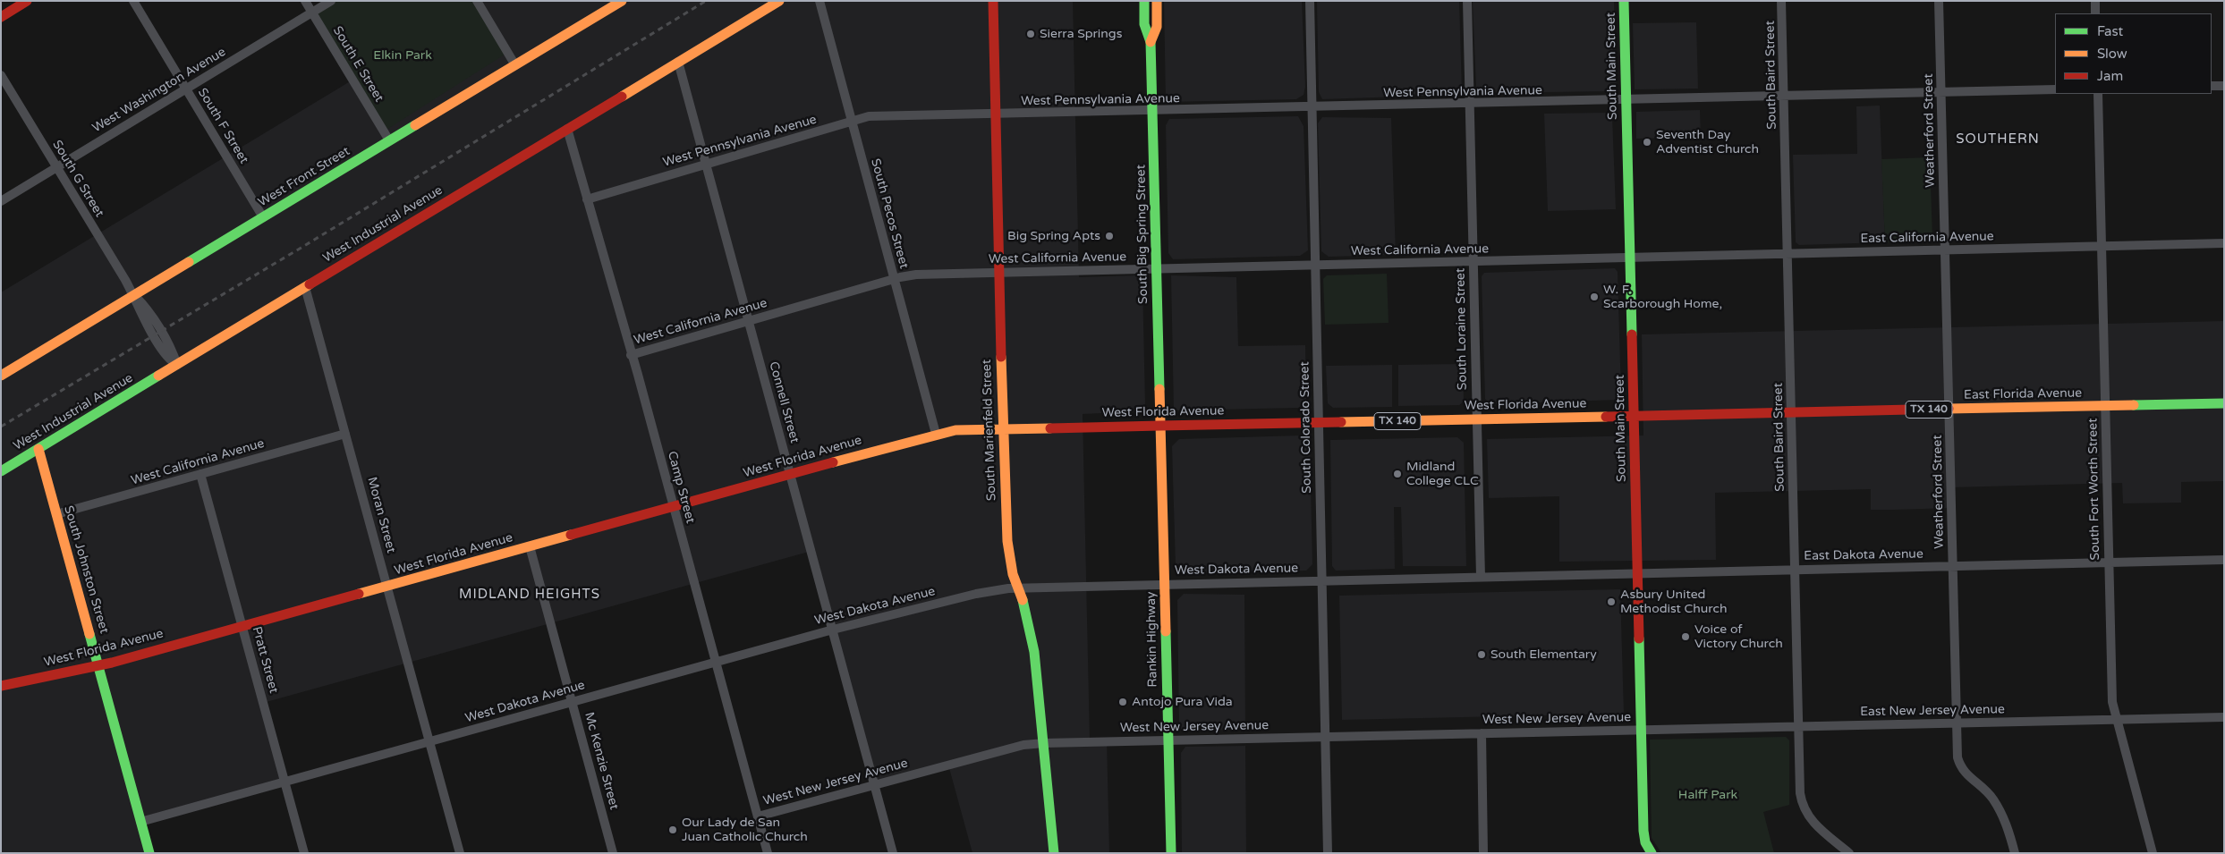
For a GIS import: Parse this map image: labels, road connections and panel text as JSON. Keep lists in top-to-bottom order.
{
  "streets": {
    "main road": [
      "South Main Street",
      "West Front Street",
      "West Industrial Avenue",
      "South Big Spring Street",
      "East Florida Avenue",
      "West Florida Avenue",
      "TX 140",
      "South Marienfeld Street",
      "South Johnston Street",
      "Rankin Highway"
    ],
    "street": [
      "South E Street",
      "South Baird Street",
      "West Washington Avenue",
      "West Pennsylvania Avenue",
      "South F Street",
      "Weatherford Street",
      "South G Street",
      "South Pecos Street",
      "East California Avenue",
      "West California Avenue",
      "South Loraine Street",
      "Connell Street",
      "South Colorado Street",
      "Camp Street",
      "South Fort Worth Street",
      "Moran Street",
      "East Dakota Avenue",
      "West Dakota Avenue",
      "Pratt Street",
      "East New Jersey Avenue",
      "West New Jersey Avenue",
      "Mc Kenzie Street"
    ]
  },
  "crossings": [
    ["South E Street", "West Washington Avenue"],
    ["South E Street", "West Front Street"],
    ["South Main Street", "West Pennsylvania Avenue"],
    ["South Main Street", "East California Avenue"],
    ["South Main Street", "West California Avenue"],
    ["South Main Street", "East Florida Avenue"],
    ["South Main Street", "West Florida Avenue"],
    ["South Main Street", "East Dakota Avenue"],
    ["South Main Street", "West Dakota Avenue"],
    ["South Main Street", "East New Jersey Avenue"],
    ["South Main Street", "West New Jersey Avenue"],
    ["South Baird Street", "West Pennsylvania Avenue"],
    ["South Baird Street", "East California Avenue"],
    ["South Baird Street", "East Florida Avenue"],
    ["South Baird Street", "East Dakota Avenue"],
    ["South Baird Street", "East New Jersey Avenue"],
    ["West Washington Avenue", "South F Street"],
    ["West Washington Avenue", "South G Street"],
    ["West Pennsylvania Avenue", "Weatherford Street"],
    ["West Pennsylvania Avenue", "South Pecos Street"],
    ["West Pennsylvania Avenue", "South Big Spring Street"],
    ["West Pennsylvania Avenue", "South Loraine Street"],
    ["West Pennsylvania Avenue", "Connell Street"],
    ["West Pennsylvania Avenue", "South Colorado Street"],
    ["West Pennsylvania Avenue", "South Marienfeld Street"],
    ["West Pennsylvania Avenue", "Camp Street"],
    ["South F Street", "West Front Street"],
    ["Weatherford Street", "East California Avenue"],
    ["Weatherford Street", "East Florida Avenue"],
    ["Weatherford Street", "East Dakota Avenue"],
    ["Weatherford Street", "East New Jersey Avenue"],
    ["West Front Street", "South G Street"],
    ["South G Street", "West Industrial Avenue"],
    ["South Pecos Street", "West California Avenue"],
    ["South Pecos Street", "West Florida Avenue"],
    ["West Industrial Avenue", "Connell Street"],
    ["West Industrial Avenue", "Camp Street"],
    ["West Industrial Avenue", "Moran Street"],
    ["West Industrial Avenue", "South Johnston Street"],
    ["South Big Spring Street", "West California Avenue"],
    ["South Big Spring Street", "West Florida Avenue"],
    ["South Big Spring Street", "Rankin Highway"],
    ["East California Avenue", "West California Avenue"],
    ["East California Avenue", "South Fort Worth Street"],
    ["West California Avenue", "South Loraine Street"],
    ["West California Avenue", "Connell Street"],
    ["West California Avenue", "South Colorado Street"],
    ["West California Avenue", "South Marienfeld Street"],
    ["West California Avenue", "Camp Street"],
    ["West California Avenue", "Moran Street"],
    ["West California Avenue", "South Johnston Street"],
    ["West California Avenue", "Pratt Street"],
    ["South Loraine Street", "West Florida Avenue"],
    ["South Loraine Street", "West Dakota Avenue"],
    ["East Florida Avenue", "West Florida Avenue"],
    ["East Florida Avenue", "South Fort Worth Street"],
    ["Connell Street", "West Florida Avenue"],
    ["Connell Street", "West Dakota Avenue"],
    ["Connell Street", "West New Jersey Avenue"],
    ["West Florida Avenue", "South Colorado Street"],
    ["West Florida Avenue", "South Marienfeld Street"],
    ["West Florida Avenue", "Camp Street"],
    ["West Florida Avenue", "Moran Street"],
    ["West Florida Avenue", "South Johnston Street"],
    ["West Florida Avenue", "Rankin Highway"],
    ["West Florida Avenue", "Pratt Street"],
    ["West Florida Avenue", "Mc Kenzie Street"],
    ["South Colorado Street", "West Dakota Avenue"],
    ["South Colorado Street", "West New Jersey Avenue"],
    ["South Marienfeld Street", "West Dakota Avenue"],
    ["South Marienfeld Street", "West New Jersey Avenue"],
    ["Camp Street", "West Dakota Avenue"],
    ["Camp Street", "West New Jersey Avenue"],
    ["South Fort Worth Street", "East Dakota Avenue"],
    ["South Fort Worth Street", "East New Jersey Avenue"],
    ["Moran Street", "West Dakota Avenue"],
    ["East Dakota Avenue", "West Dakota Avenue"],
    ["South Johnston Street", "West Dakota Avenue"],
    ["West Dakota Avenue", "Rankin Highway"],
    ["West Dakota Avenue", "Pratt Street"],
    ["West Dakota Avenue", "Mc Kenzie Street"],
    ["Rankin Highway", "West New Jersey Avenue"],
    ["East New Jersey Avenue", "West New Jersey Avenue"]
  ],
  "districts": ["SOUTHERN", "MIDLAND HEIGHTS"],
  "parks": ["Elkin Park", "Halff Park"],
  "places": [
    "Sierra Springs",
    "Seventh Day Adventist Church",
    "Big Spring Apts",
    "W. F. Scarborough Home,",
    "Midland College CLC",
    "Asbury United Methodist Church",
    "Voice of Victory Church",
    "South Elementary",
    "Antojo Pura Vida",
    "Our Lady de San Juan Catholic Church"
  ],
  "legend": ["Fast", "Slow", "Jam"]
}
